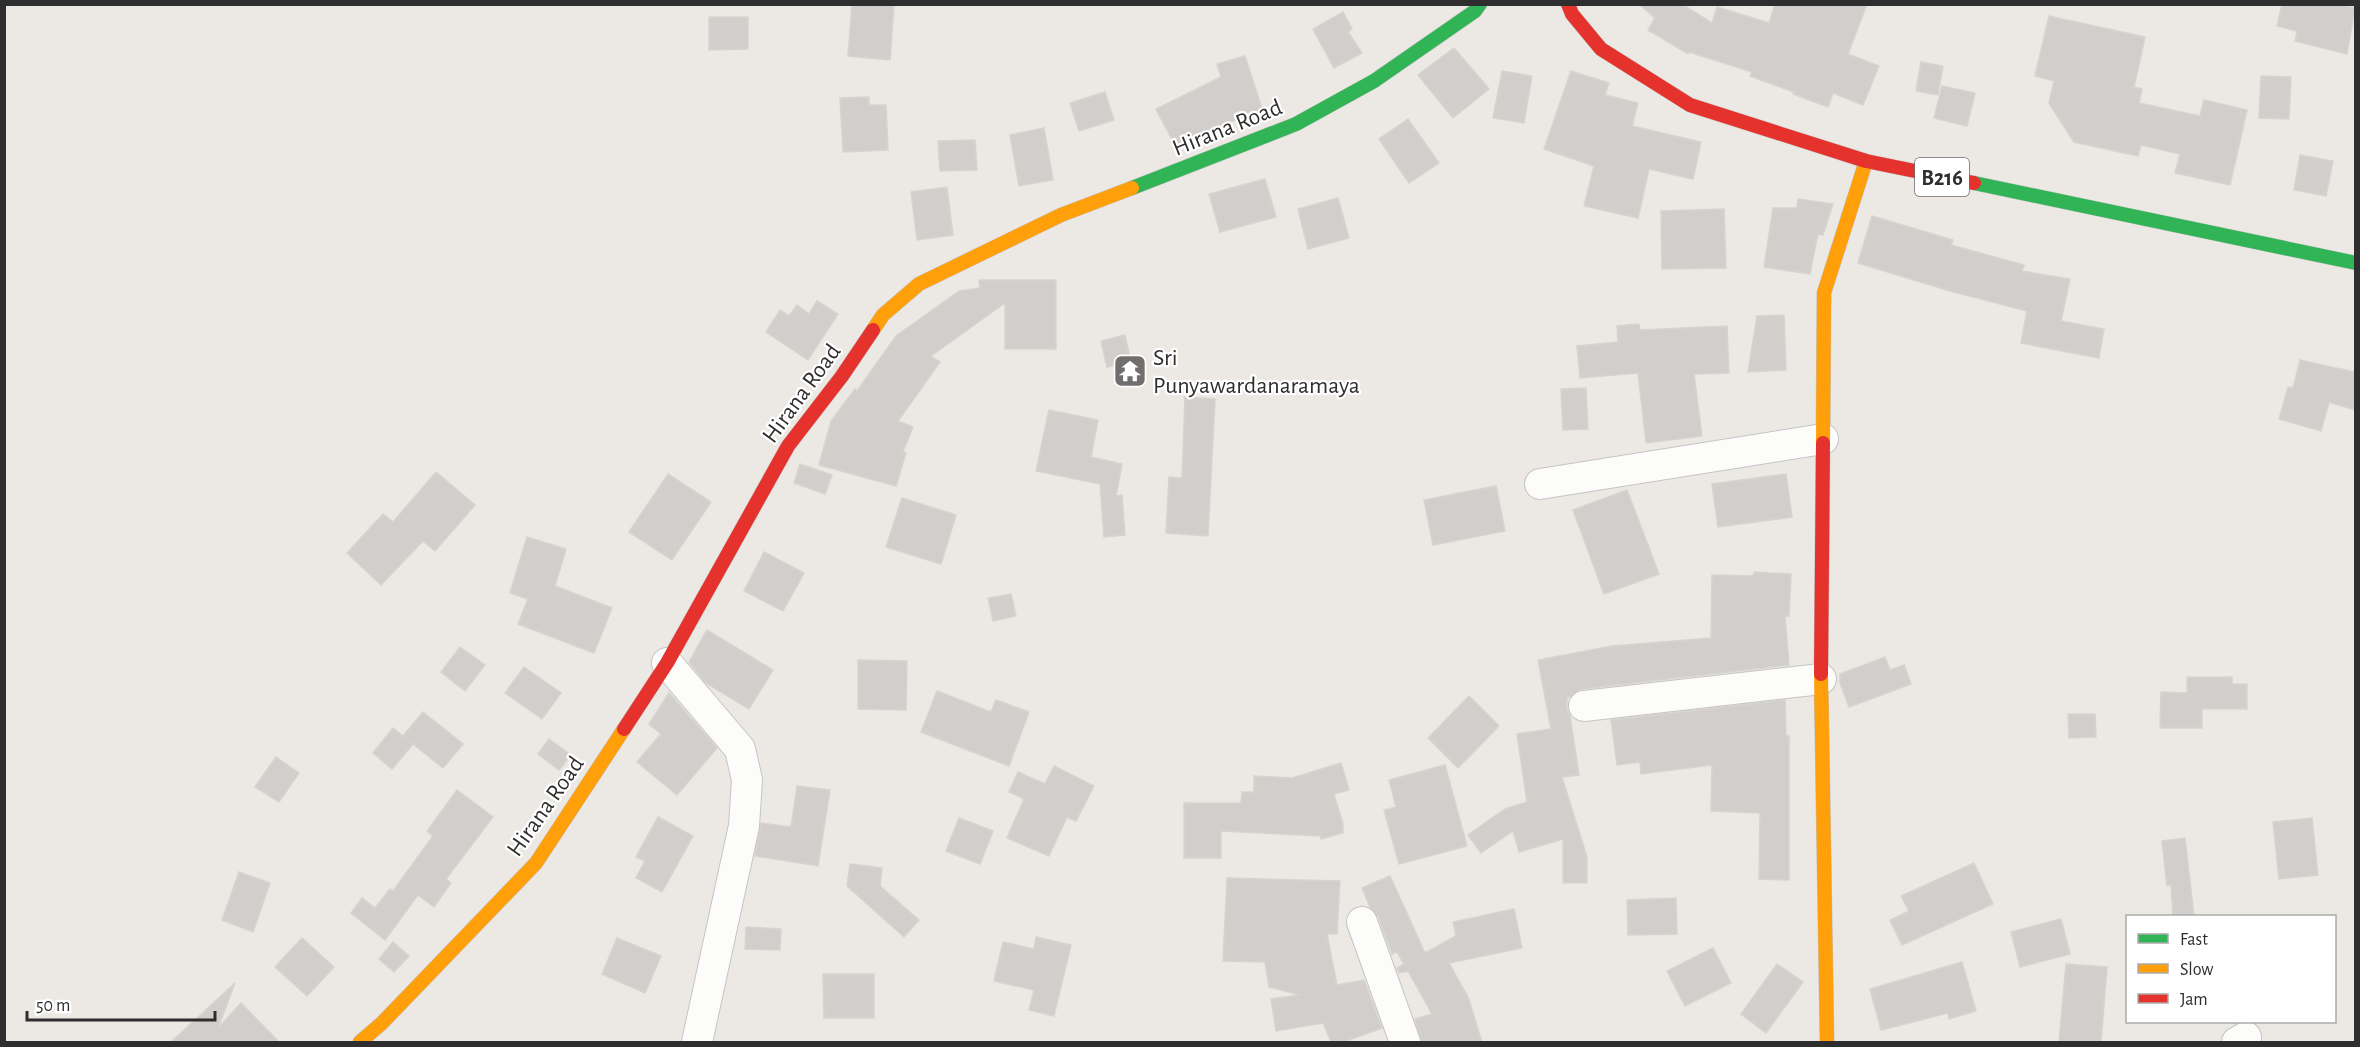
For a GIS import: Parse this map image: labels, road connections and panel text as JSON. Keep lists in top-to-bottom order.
{
  "streets": {
    "street": ["Hirana Road", "B216"]
  },
  "places": {
    "temple": ["Sri Punyawardanaramaya"]
  },
  "legend": ["Fast", "Slow", "Jam"],
  "scale_bar": "50 m"
}
